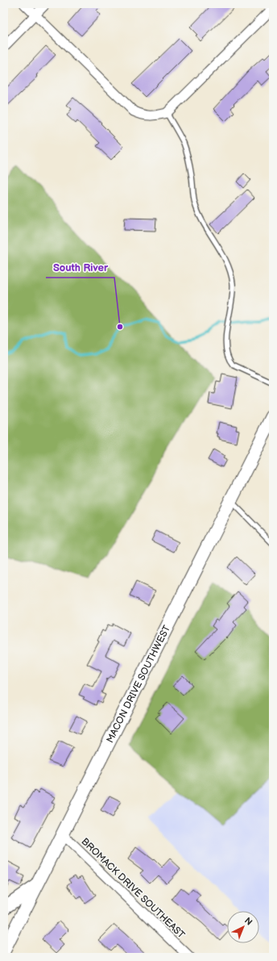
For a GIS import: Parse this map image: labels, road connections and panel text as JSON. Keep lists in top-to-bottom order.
{
  "streets": {
    "street": ["MACON DRIVE SOUTHWEST", "BROMACK DRIVE SOUTHEAST"]
  },
  "crossings": [
    ["MACON DRIVE SOUTHWEST", "BROMACK DRIVE SOUTHEAST"]
  ],
  "places": ["South River"],
  "north": "top right"
}
